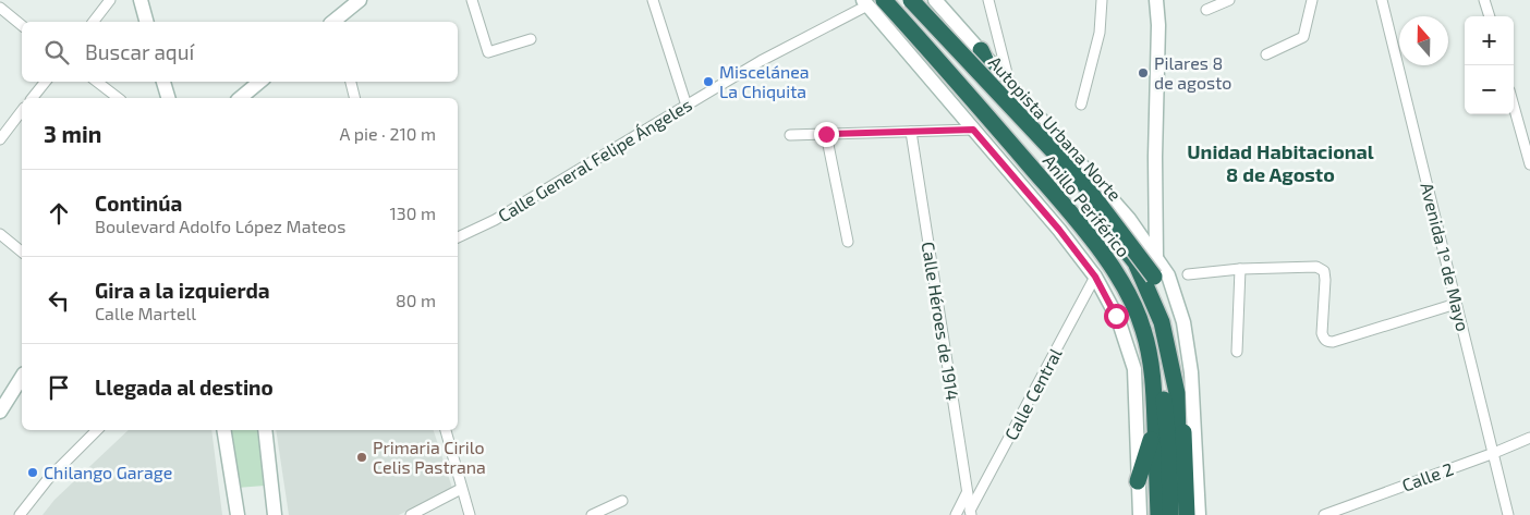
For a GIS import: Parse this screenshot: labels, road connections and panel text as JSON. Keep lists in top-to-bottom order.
{
  "streets": {
    "highway": ["Autopista Urbana Norte", "Anillo Periférico"],
    "street": [
      "Calle General Felipe Ángeles",
      "Avenida 1º de Mayo",
      "Calle Héroes de 1914",
      "Calle Central",
      "Calle 2"
    ]
  },
  "crossings": [
    ["Calle General Felipe Ángeles", "Anillo Periférico"],
    ["Avenida 1º de Mayo", "Calle 2"],
    ["Calle Héroes de 1914", "Calle Central"]
  ],
  "districts": ["Unidad Habitacional 8 de Agosto"],
  "places": [
    "Pilares 8 de agosto",
    "Miscelánea La Chiquita",
    "Primaria Cirilo Celis Pastrana",
    "Chilango Garage"
  ],
  "north": "top",
  "page": {
    "map_buttons": ["+", "−"],
    "search": "Buscar aquí",
    "heading": ["3 min", "A pie · 210 m"],
    "list": [
      ["Continúa", "Boulevard Adolfo López Mateos", "130 m"],
      ["Gira a la izquierda", "Calle Martell", "80 m"],
      "Llegada al destino"
    ]
  }
}
